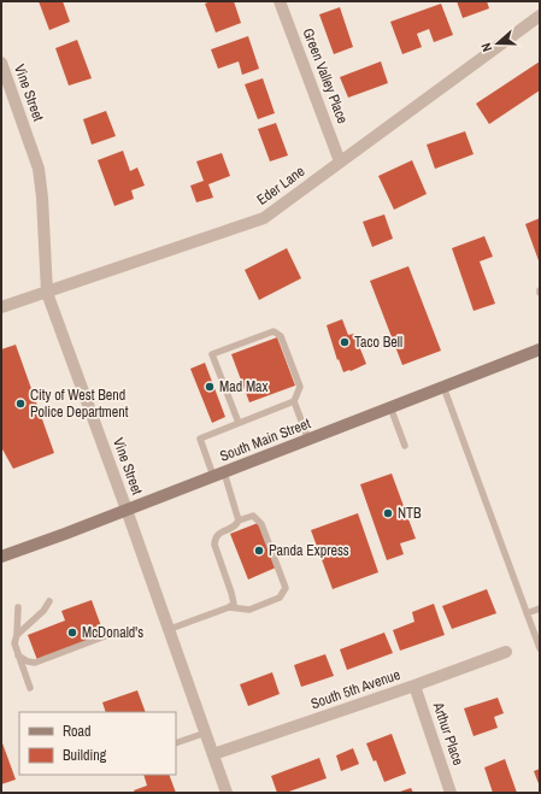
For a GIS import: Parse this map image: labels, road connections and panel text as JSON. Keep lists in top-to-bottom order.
{
  "streets": {
    "main road": ["South Main Street"],
    "street": [
      "Green Valley Place",
      "Vine Street",
      "Eder Lane",
      "South 5th Avenue",
      "Arthur Place"
    ]
  },
  "crossings": [
    ["Green Valley Place", "Eder Lane"],
    ["Vine Street", "Eder Lane"],
    ["Vine Street", "South Main Street"],
    ["Vine Street", "South 5th Avenue"],
    ["South 5th Avenue", "Arthur Place"]
  ],
  "places": [
    "Taco Bell",
    "Mad Max",
    "City of West Bend Police Department",
    "NTB",
    "Panda Express",
    "McDonald's"
  ],
  "legend": ["Road", "Building"],
  "north": "left"
}
